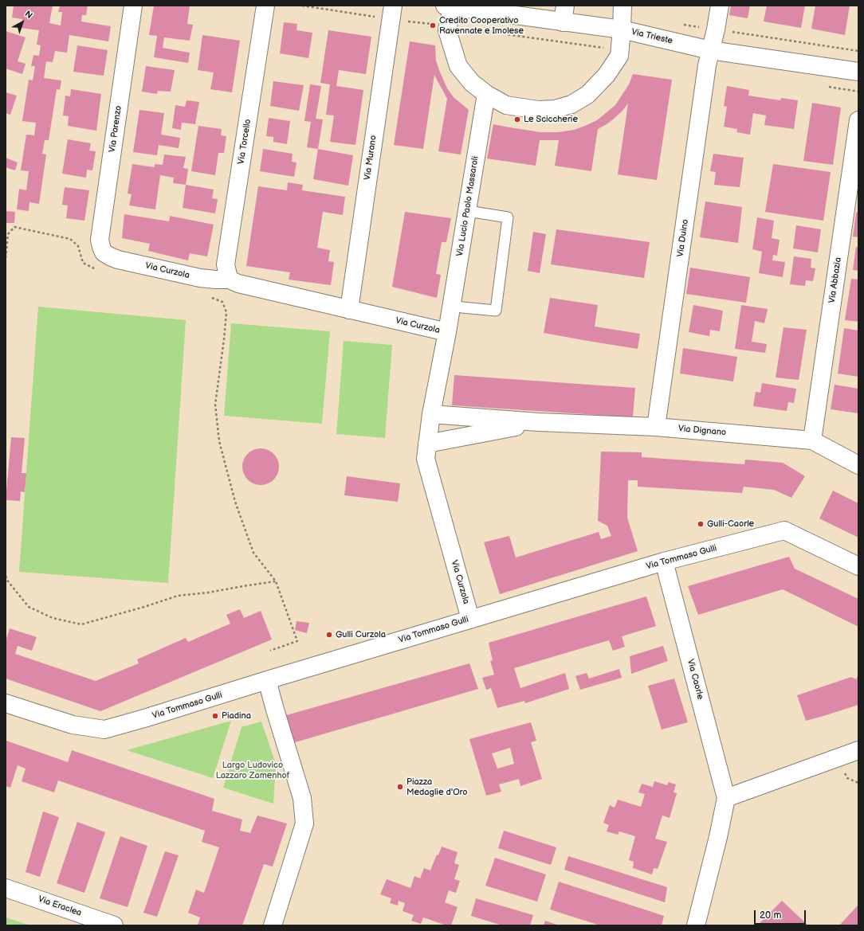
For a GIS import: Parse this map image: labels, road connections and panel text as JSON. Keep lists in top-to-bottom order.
{
  "streets": {
    "street": [
      "Via Trieste",
      "Via Parenzo",
      "Via Torcello",
      "Via Murano",
      "Via Lucio Paolo Massaroli",
      "Via Duino",
      "Via Curzola",
      "Via Abbazia",
      "Via Dignano",
      "Via Tommaso Gulli",
      "Via Caorle",
      "Via Eraclea"
    ]
  },
  "crossings": [
    ["Via Trieste", "Via Duino"],
    ["Via Parenzo", "Via Curzola"],
    ["Via Torcello", "Via Curzola"],
    ["Via Murano", "Via Curzola"],
    ["Via Lucio Paolo Massaroli", "Via Curzola"],
    ["Via Duino", "Via Dignano"],
    ["Via Curzola", "Via Dignano"],
    ["Via Curzola", "Via Tommaso Gulli"],
    ["Via Abbazia", "Via Dignano"],
    ["Via Tommaso Gulli", "Via Caorle"]
  ],
  "parks": ["Largo Ludovico Lazzaro Zamenhof"],
  "places": [
    "Credito Cooperativo Ravennate e Imolese",
    "Le Sciccherie",
    "Gulli-Caorle",
    "Gulli Curzola",
    "Piadina",
    "Piazza Medaglie d'Oro"
  ],
  "scale_bar": "20 m",
  "north": "top right"
}
